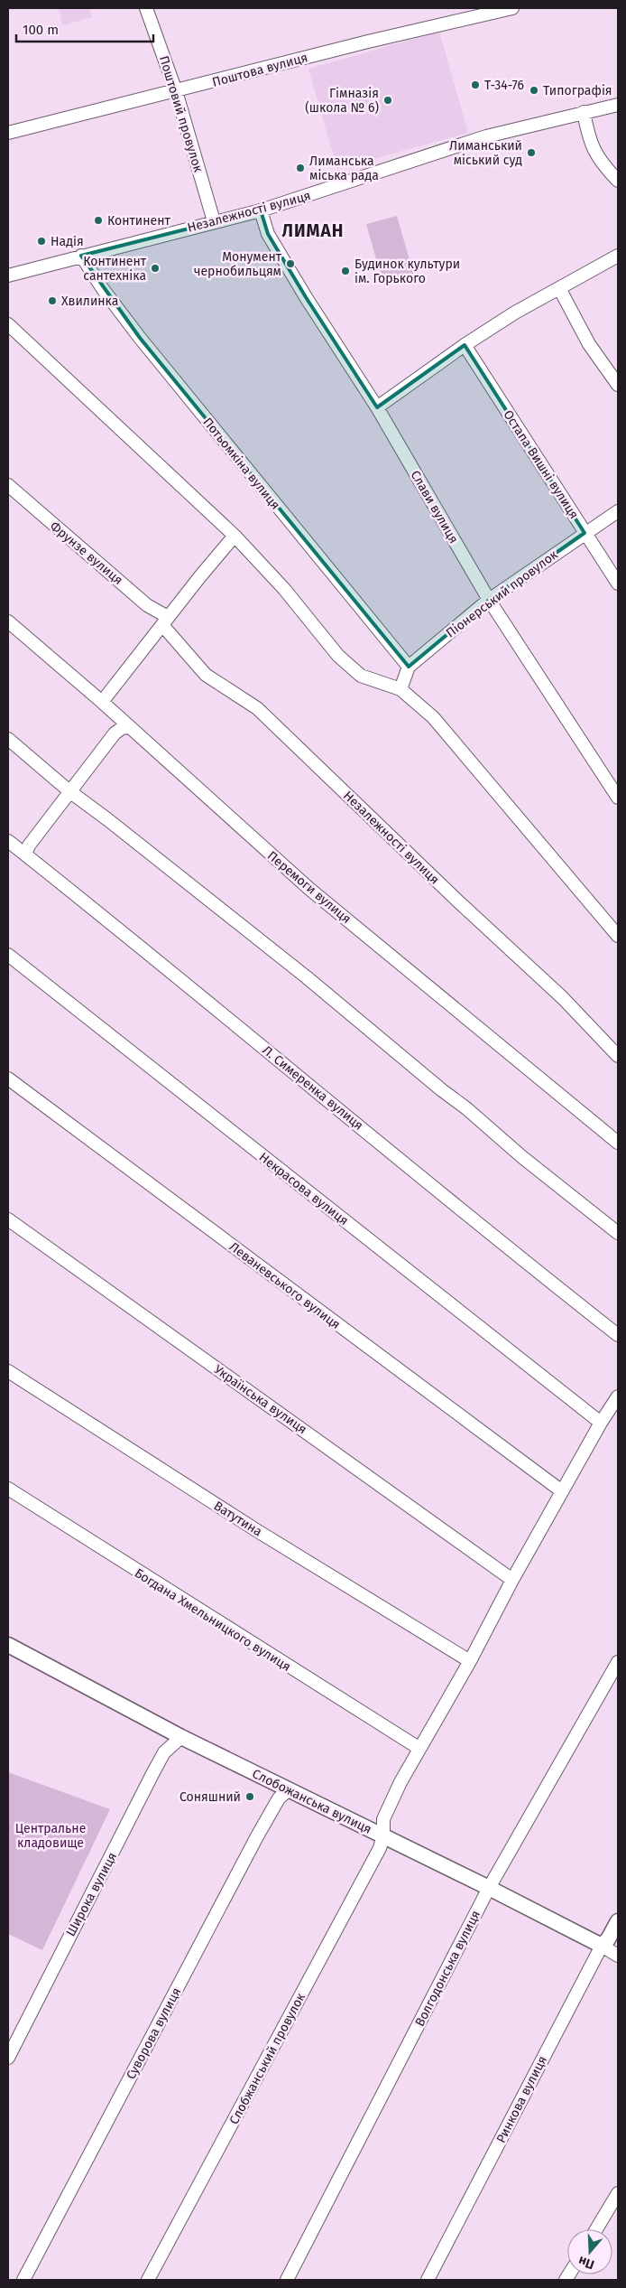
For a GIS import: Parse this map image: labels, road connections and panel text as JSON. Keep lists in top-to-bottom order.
{
  "streets": {
    "main road": ["Слобожанська вулиця", "Ринкова вулиця"],
    "street": [
      "Поштова вулиця",
      "Поштовий провулок",
      "Незалежності вулиця",
      "Потьомкіна вулиця",
      "Остапа Вишні вулиця",
      "Слави вулиця",
      "Фрунзе вулиця",
      "Піонерський провулок",
      "Перемоги вулиця",
      "Л. Симеренка вулиця",
      "Некрасова вулиця",
      "Леваневського вулиця",
      "Українська вулиця",
      "Ватутина",
      "Богдана Хмельницкого вулиця",
      "Широка вулиця",
      "Волгодонська вулиця",
      "Суворова вулиця",
      "Слобжанський провулок"
    ]
  },
  "crossings": [
    ["Поштова вулиця", "Поштовий провулок"],
    ["Поштовий провулок", "Незалежності вулиця"],
    ["Незалежності вулиця", "Потьомкіна вулиця"],
    ["Незалежності вулиця", "Слави вулиця"],
    ["Незалежності вулиця", "Фрунзе вулиця"],
    ["Потьомкіна вулиця", "Піонерський провулок"],
    ["Остапа Вишні вулиця", "Піонерський провулок"],
    ["Слави вулиця", "Піонерський провулок"],
    ["Некрасова вулиця", "Слобжанський провулок"],
    ["Леваневського вулиця", "Слобжанський провулок"],
    ["Українська вулиця", "Слобжанський провулок"],
    ["Ватутина", "Слобжанський провулок"],
    ["Богдана Хмельницкого вулиця", "Слобжанський провулок"],
    ["Слобожанська вулиця", "Широка вулиця"],
    ["Слобожанська вулиця", "Волгодонська вулиця"],
    ["Слобожанська вулиця", "Суворова вулиця"],
    ["Слобожанська вулиця", "Слобжанський провулок"],
    ["Слобожанська вулиця", "Ринкова вулиця"]
  ],
  "districts": ["ЛИМАН"],
  "parks": ["Центральне кладовище"],
  "places": [
    "Т-34-76",
    "Типографія",
    "Гімназія (школа № 6)",
    "Лиманський міський суд",
    "Лиманська міська рада",
    "Континент",
    "Надiя",
    "Монумент чернобильцям",
    "Континент сантехніка",
    "Будинок культури ім. Горького",
    "Хвилинка",
    "Соняшний"
  ],
  "scale_bar": "100 m",
  "north": "bottom"
}
